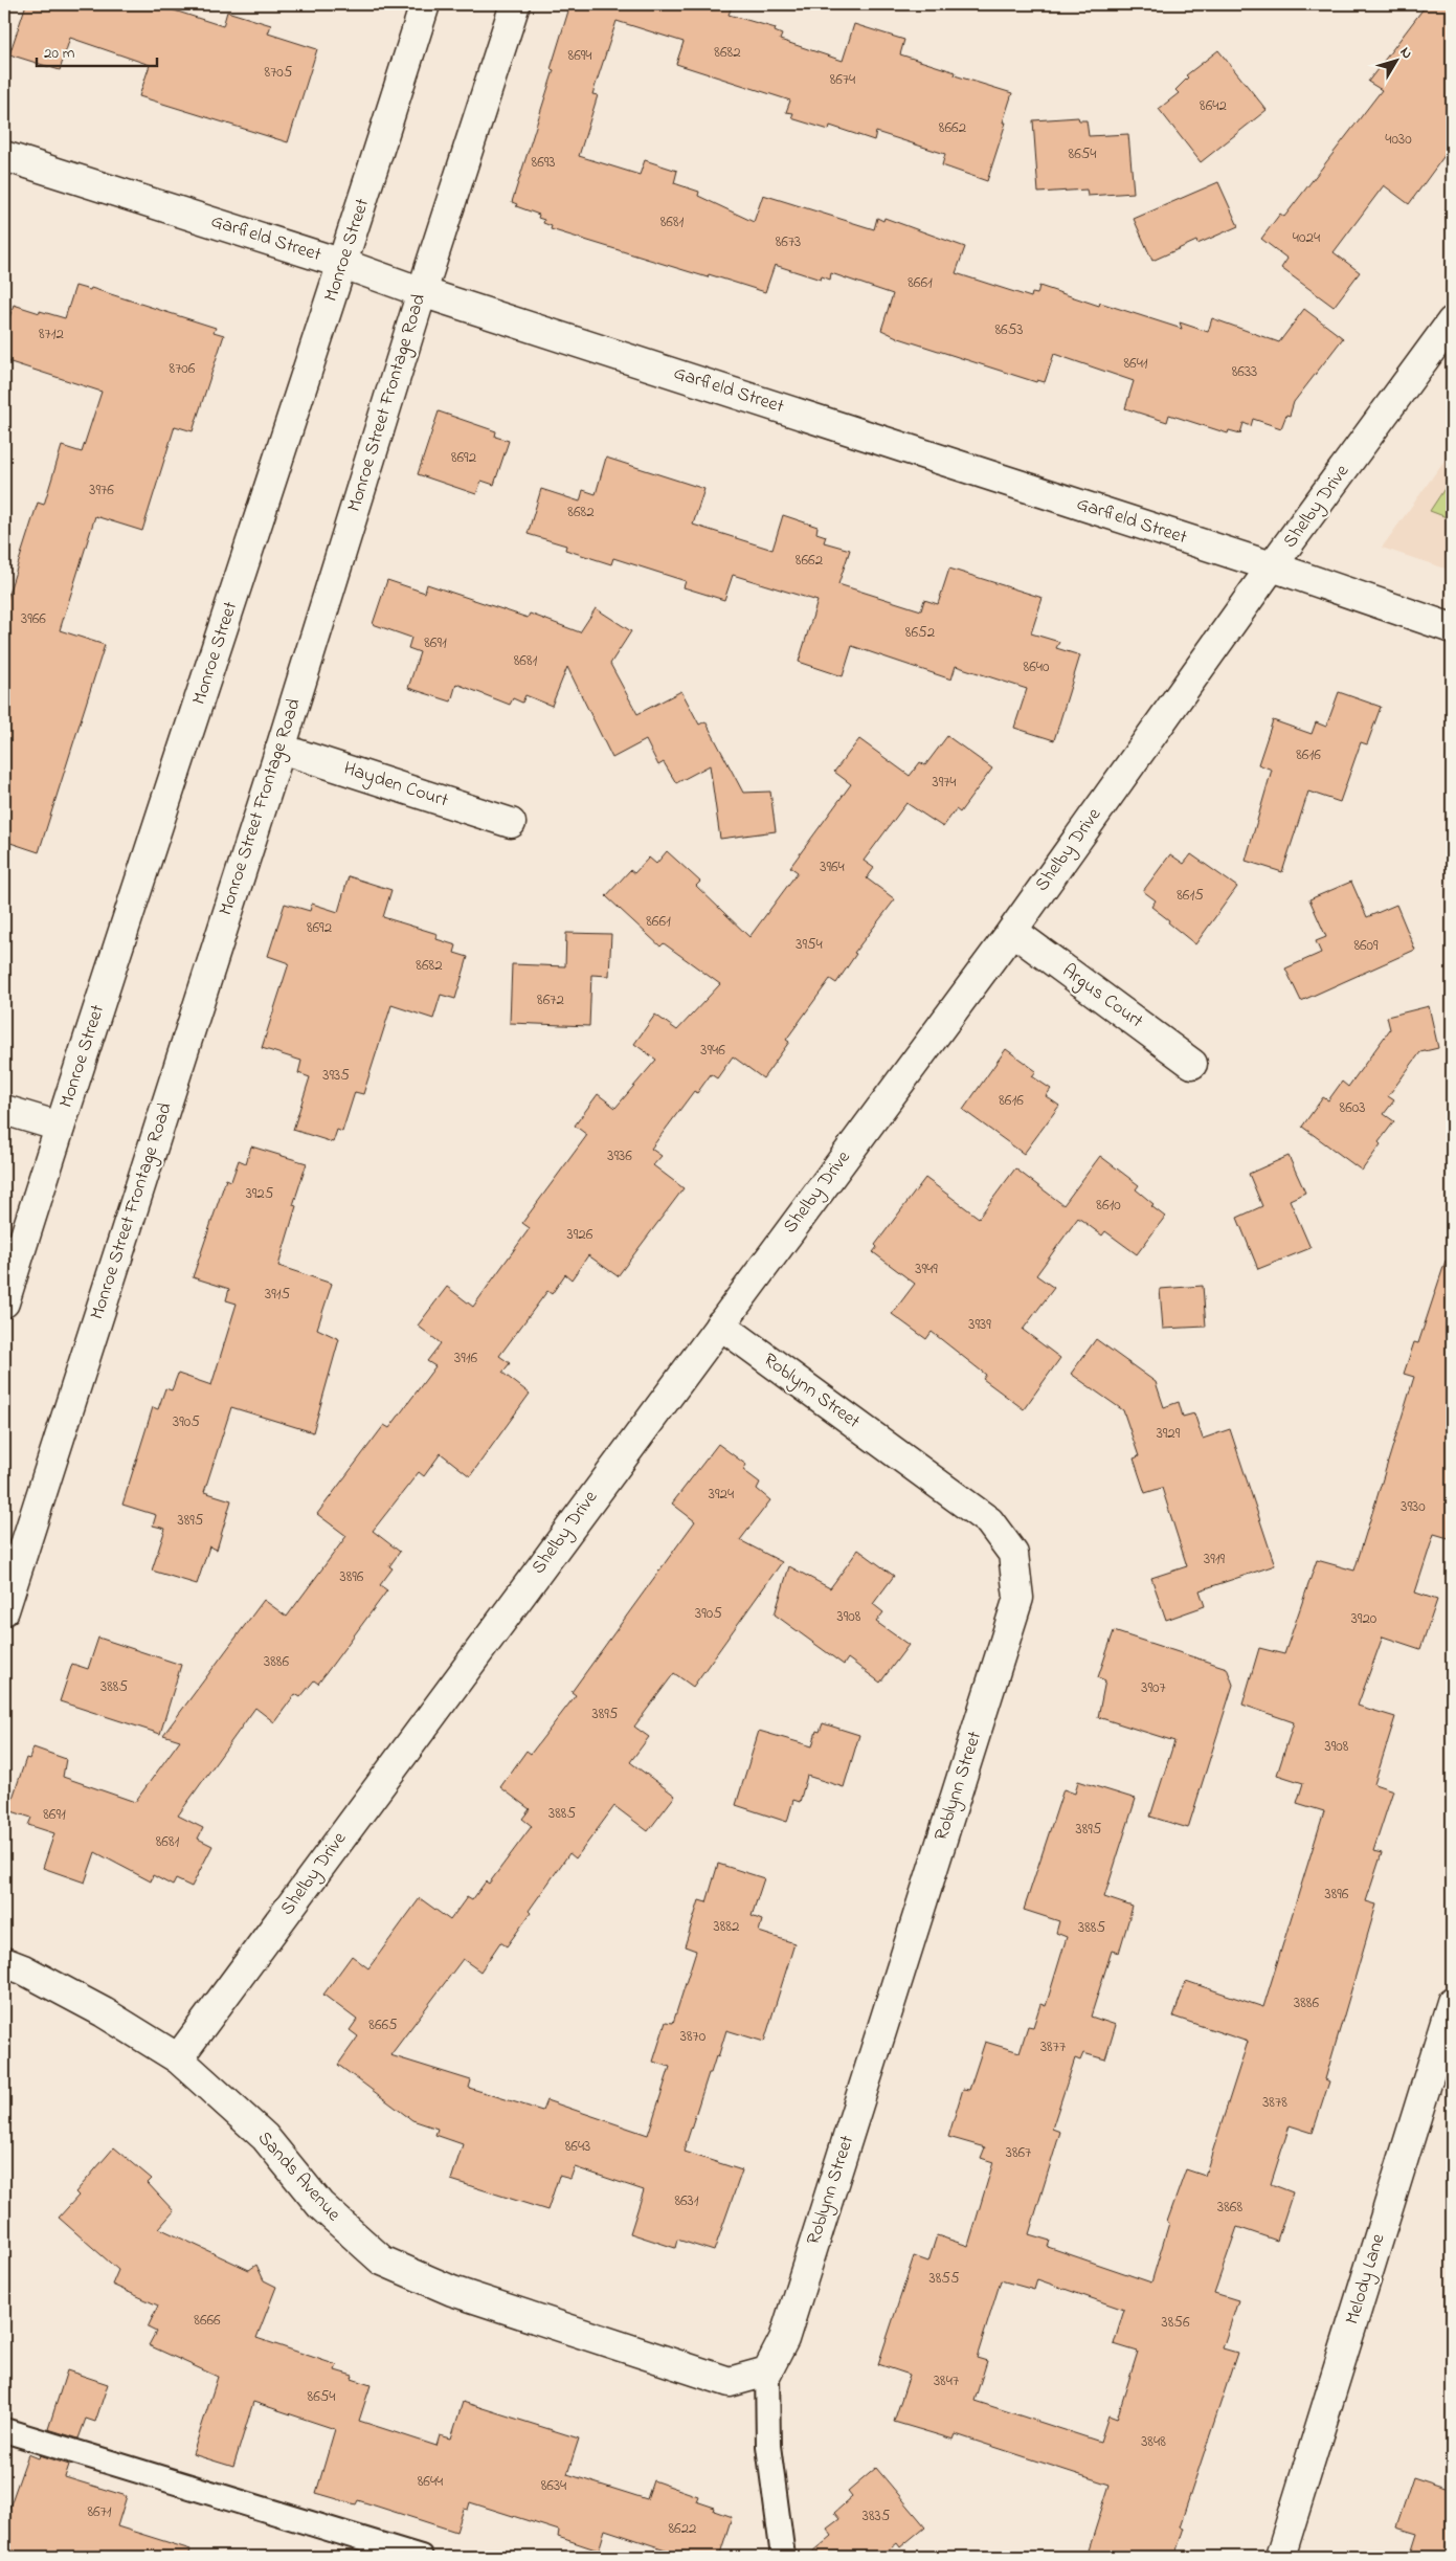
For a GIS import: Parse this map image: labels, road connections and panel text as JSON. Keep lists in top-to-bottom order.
{
  "streets": {
    "street": [
      "Garfield Street",
      "Monroe Street",
      "Monroe Street Frontage Road",
      "Shelby Drive",
      "Hayden Court",
      "Argus Court",
      "Roblynn Street",
      "Sands Avenue",
      "Melody Lane"
    ]
  },
  "crossings": [
    ["Garfield Street", "Monroe Street"],
    ["Garfield Street", "Monroe Street Frontage Road"],
    ["Garfield Street", "Shelby Drive"],
    ["Monroe Street Frontage Road", "Hayden Court"],
    ["Shelby Drive", "Argus Court"],
    ["Shelby Drive", "Roblynn Street"],
    ["Shelby Drive", "Sands Avenue"],
    ["Roblynn Street", "Sands Avenue"]
  ],
  "house_numbers": [
    "8682",
    "8694",
    "8705",
    "8674",
    "8642",
    "8662",
    "4030",
    "8654",
    "8693",
    "8681",
    "4024",
    "8673",
    "8661",
    "8653",
    "8712",
    "8641",
    "8706",
    "8633",
    "8692",
    "3976",
    "8682",
    "8662",
    "3966",
    "8652",
    "8691",
    "8681",
    "8640",
    "8616",
    "3974",
    "3964",
    "8615",
    "8661",
    "8692",
    "3954",
    "8609",
    "8682",
    "8672",
    "3946",
    "3935",
    "8616",
    "8603",
    "3936",
    "3925",
    "8610",
    "3926",
    "3949",
    "3915",
    "3939",
    "3916",
    "3905",
    "3929",
    "3924",
    "3930",
    "3895",
    "3919",
    "3896",
    "3905",
    "3908",
    "3920",
    "3886",
    "3885",
    "3907",
    "3895",
    "3908",
    "3885",
    "8691",
    "3895",
    "8681",
    "3896",
    "3882",
    "3885",
    "3886",
    "8665",
    "3870",
    "3877",
    "3878",
    "8643",
    "3867",
    "8631",
    "3868",
    "3855",
    "8666",
    "3856",
    "3847",
    "8654",
    "3848",
    "8644",
    "8634",
    "8671",
    "3835",
    "8622"
  ],
  "scale_bar": "20 m",
  "north": "top right"
}
